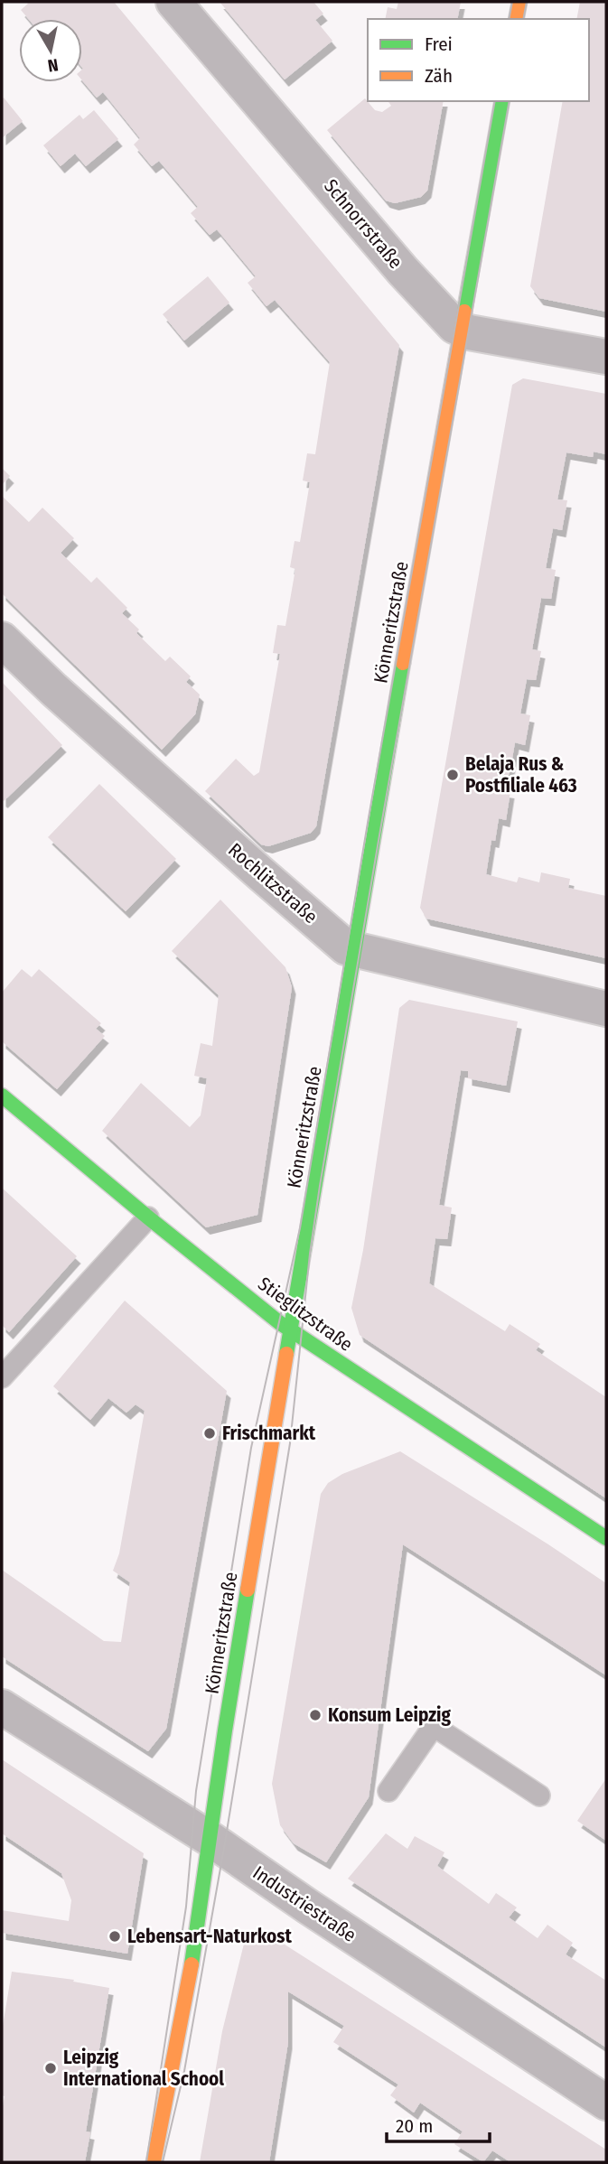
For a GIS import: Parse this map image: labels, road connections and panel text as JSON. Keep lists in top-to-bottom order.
{
  "streets": {
    "main road": ["Könneritzstraße", "Stieglitzstraße"],
    "street": ["Schnorrstraße", "Rochlitzstraße", "Industriestraße"]
  },
  "crossings": [
    ["Schnorrstraße", "Könneritzstraße"],
    ["Könneritzstraße", "Rochlitzstraße"],
    ["Könneritzstraße", "Stieglitzstraße"],
    ["Könneritzstraße", "Industriestraße"]
  ],
  "places": [
    "Belaja Rus & Postfiliale 463",
    "Frischmarkt",
    "Konsum Leipzig",
    "Lebensart-Naturkost",
    "Leipzig International School"
  ],
  "legend": ["Frei", "Zäh"],
  "scale_bar": "20 m",
  "north": "bottom"
}
